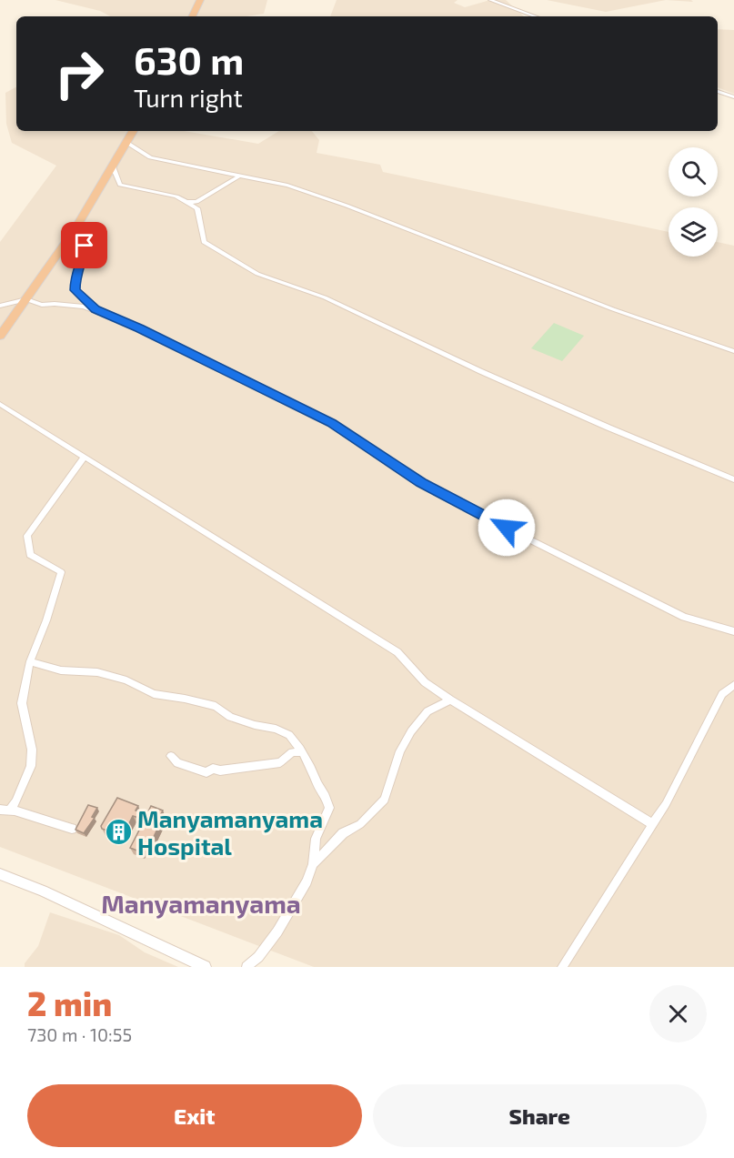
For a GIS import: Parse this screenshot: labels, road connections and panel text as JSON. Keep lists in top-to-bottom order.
{
  "districts": ["Manyamanyama"],
  "places": {
    "building": ["Manyamanyama Hospital"]
  },
  "page": {
    "turn": ["630 m", "Turn right"],
    "heading": ["2 min", "730 m · 10:55"],
    "buttons": ["Exit", "Share"]
  }
}
